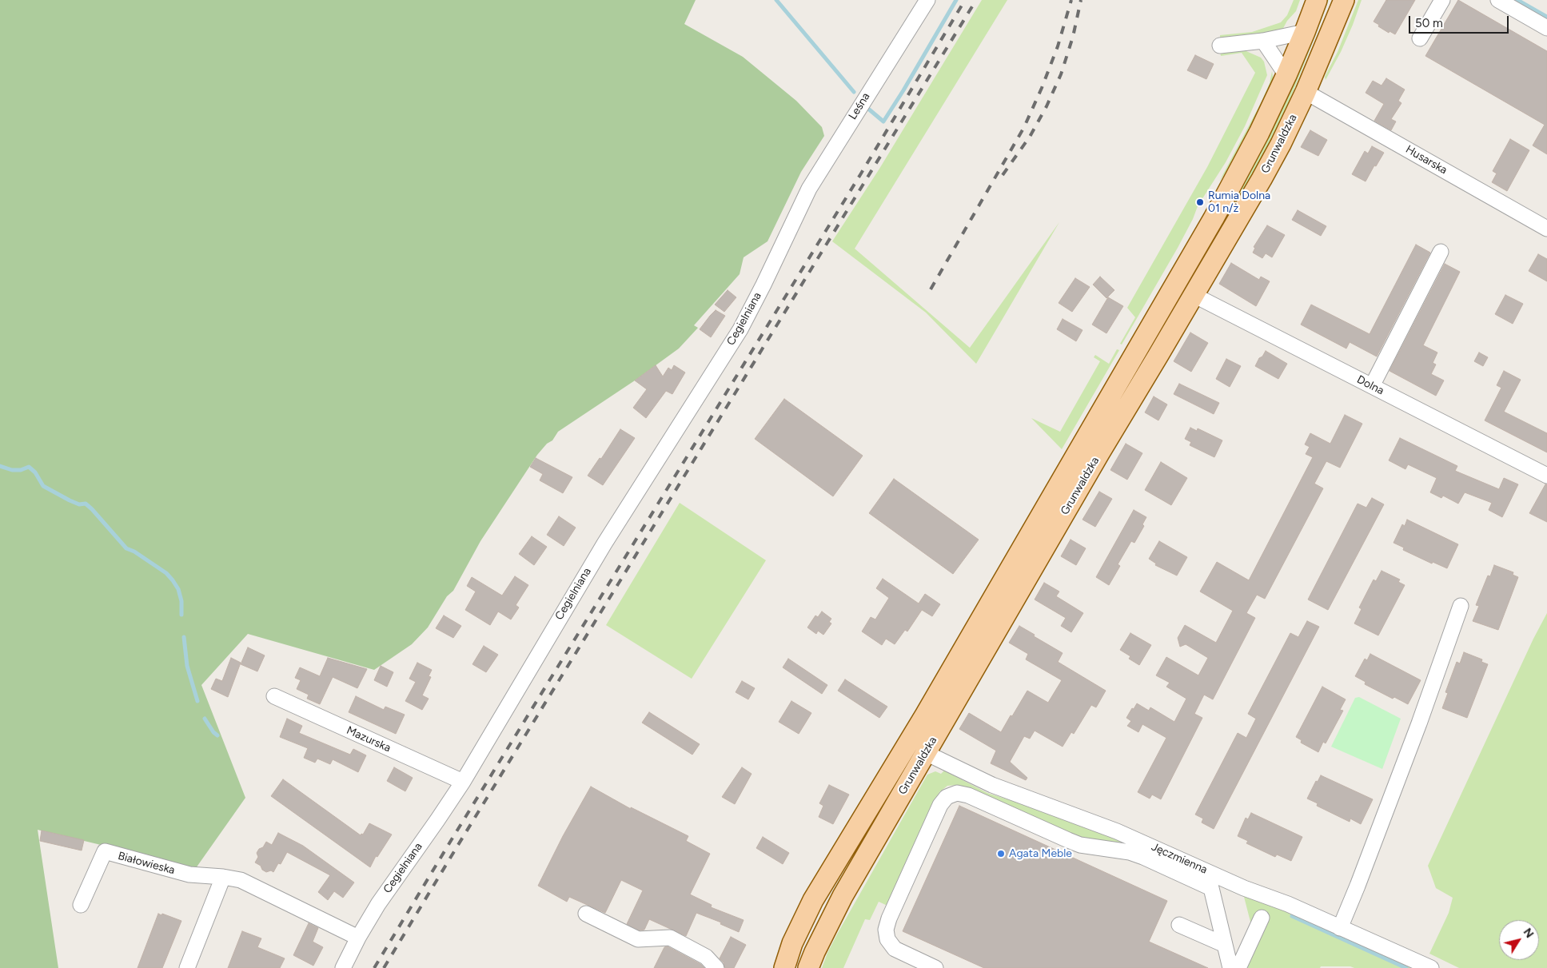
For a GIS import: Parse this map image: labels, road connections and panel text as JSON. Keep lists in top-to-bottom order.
{
  "streets": {
    "main road": ["Grunwaldzka"],
    "street": [
      "Leśna",
      "Husarska",
      "Cegielniana",
      "Dolna",
      "Mazurska",
      "Jęczmienna",
      "Białowieska"
    ]
  },
  "crossings": [
    ["Leśna", "Cegielniana"],
    ["Grunwaldzka", "Husarska"],
    ["Grunwaldzka", "Dolna"],
    ["Grunwaldzka", "Jęczmienna"],
    ["Cegielniana", "Mazurska"],
    ["Cegielniana", "Białowieska"]
  ],
  "places": ["Rumia Dolna 01 n/ż", "Agata Meble"],
  "scale_bar": "50 m",
  "north": "top right"
}
